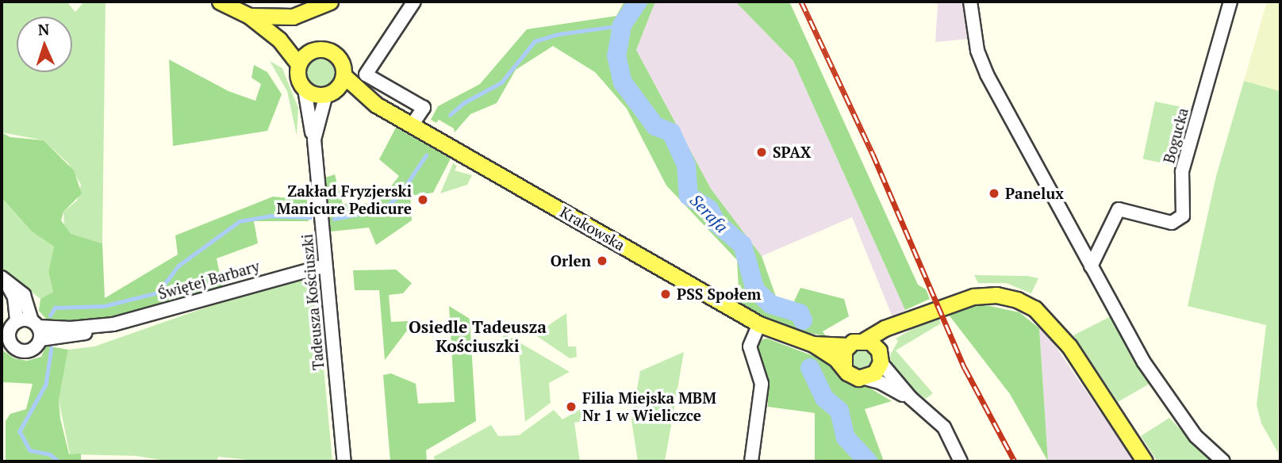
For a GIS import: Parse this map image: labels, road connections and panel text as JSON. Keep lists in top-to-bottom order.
{
  "streets": {
    "main road": ["Krakowska"],
    "street": ["Bogucka", "Świętej Barbary", "Tadeusza Kościuszki"]
  },
  "crossings": [
    ["Krakowska", "Tadeusza Kościuszki"],
    ["Świętej Barbary", "Tadeusza Kościuszki"]
  ],
  "districts": ["Osiedle Tadeusza Kościuszki"],
  "water": ["Serafa"],
  "places": [
    "SPAX",
    "Panelux",
    "Zakład Fryzjerski Manicure Pedicure",
    "Orlen",
    "PSS Społem",
    "Filia Miejska MBM Nr 1 w Wieliczce"
  ],
  "north": "top"
}
